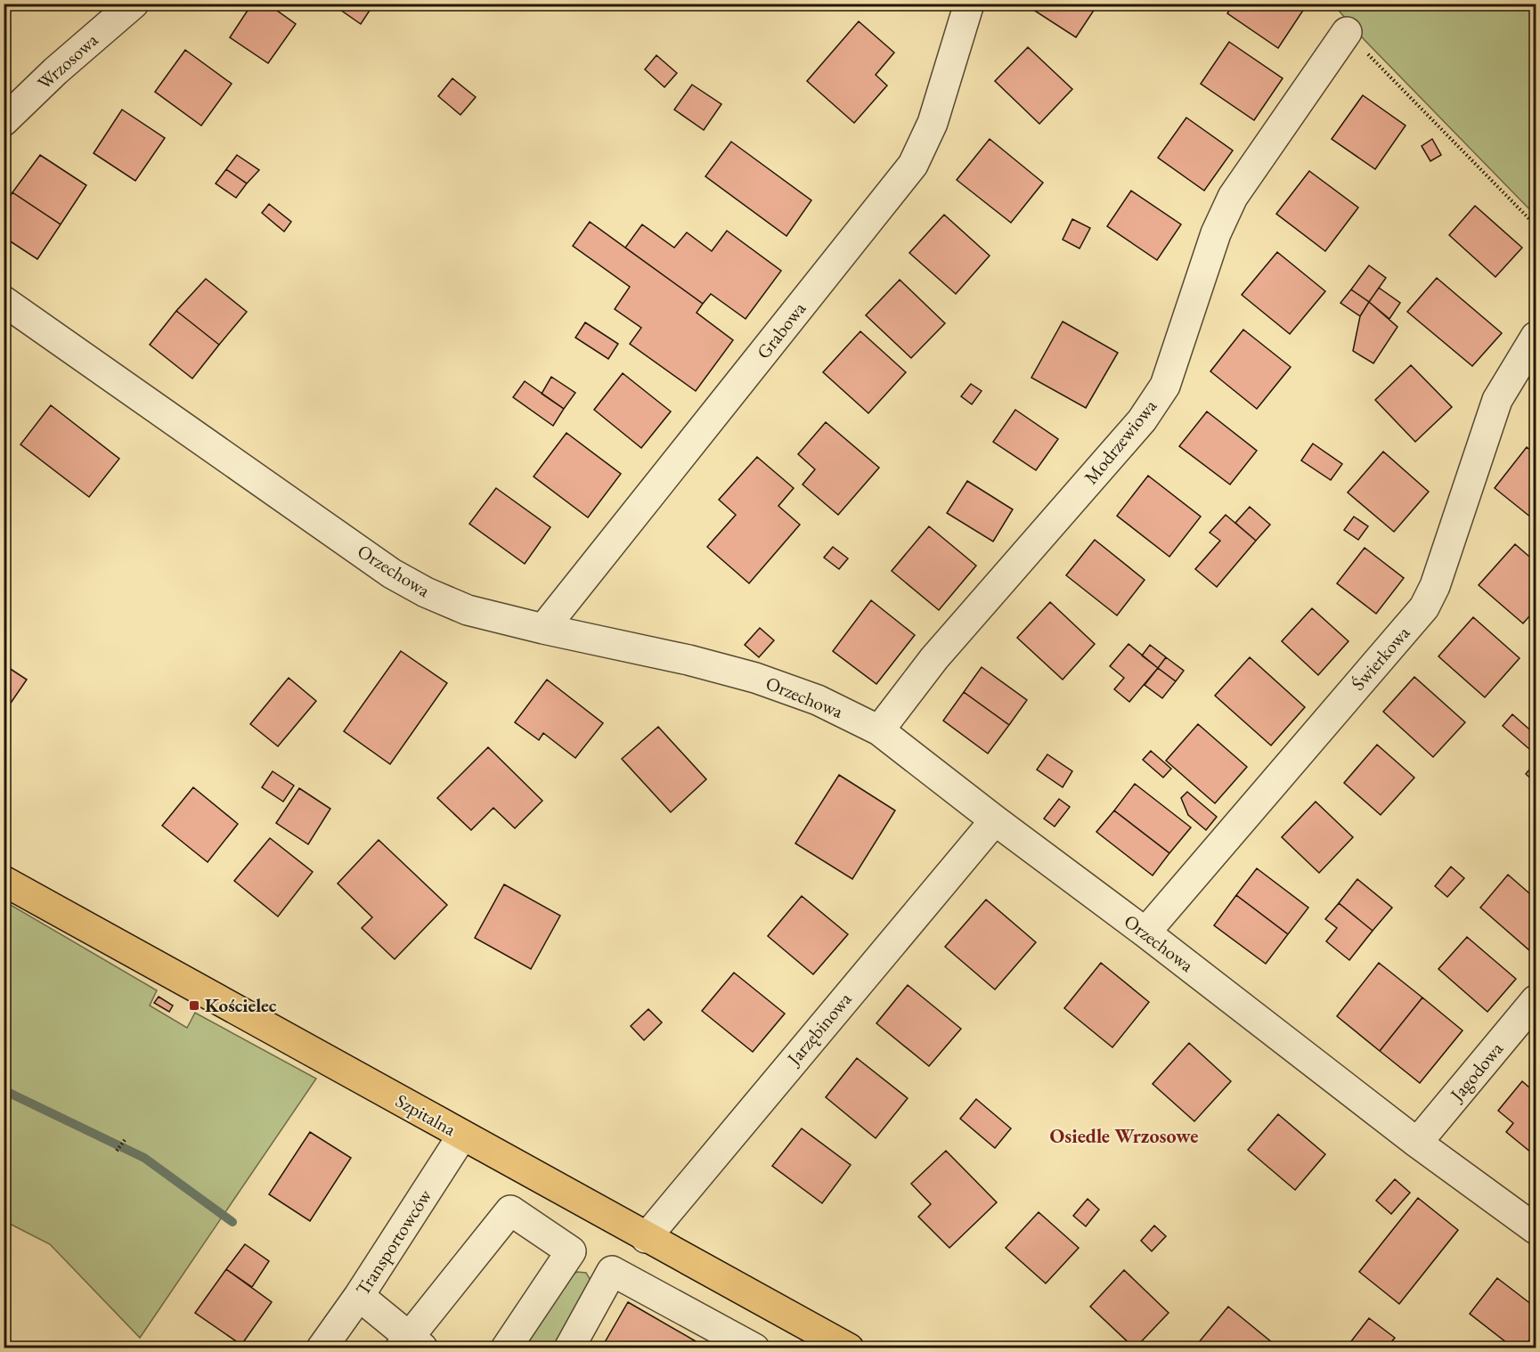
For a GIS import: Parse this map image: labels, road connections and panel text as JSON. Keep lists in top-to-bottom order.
{
  "streets": {
    "main road": ["Szpitalna"],
    "street": [
      "Wrzosowa",
      "Grabowa",
      "Modrzewiowa",
      "Orzechowa",
      "Świerkowa",
      "Jarzębinowa",
      "Jagodowa",
      "Transportowców"
    ]
  },
  "crossings": [
    ["Grabowa", "Orzechowa"],
    ["Modrzewiowa", "Orzechowa"],
    ["Orzechowa", "Świerkowa"],
    ["Orzechowa", "Jarzębinowa"],
    ["Orzechowa", "Jagodowa"],
    ["Jarzębinowa", "Szpitalna"],
    ["Szpitalna", "Transportowców"]
  ],
  "districts": ["Osiedle Wrzosowe"],
  "places": {
    "transit": ["Kościelec"]
  }
}
